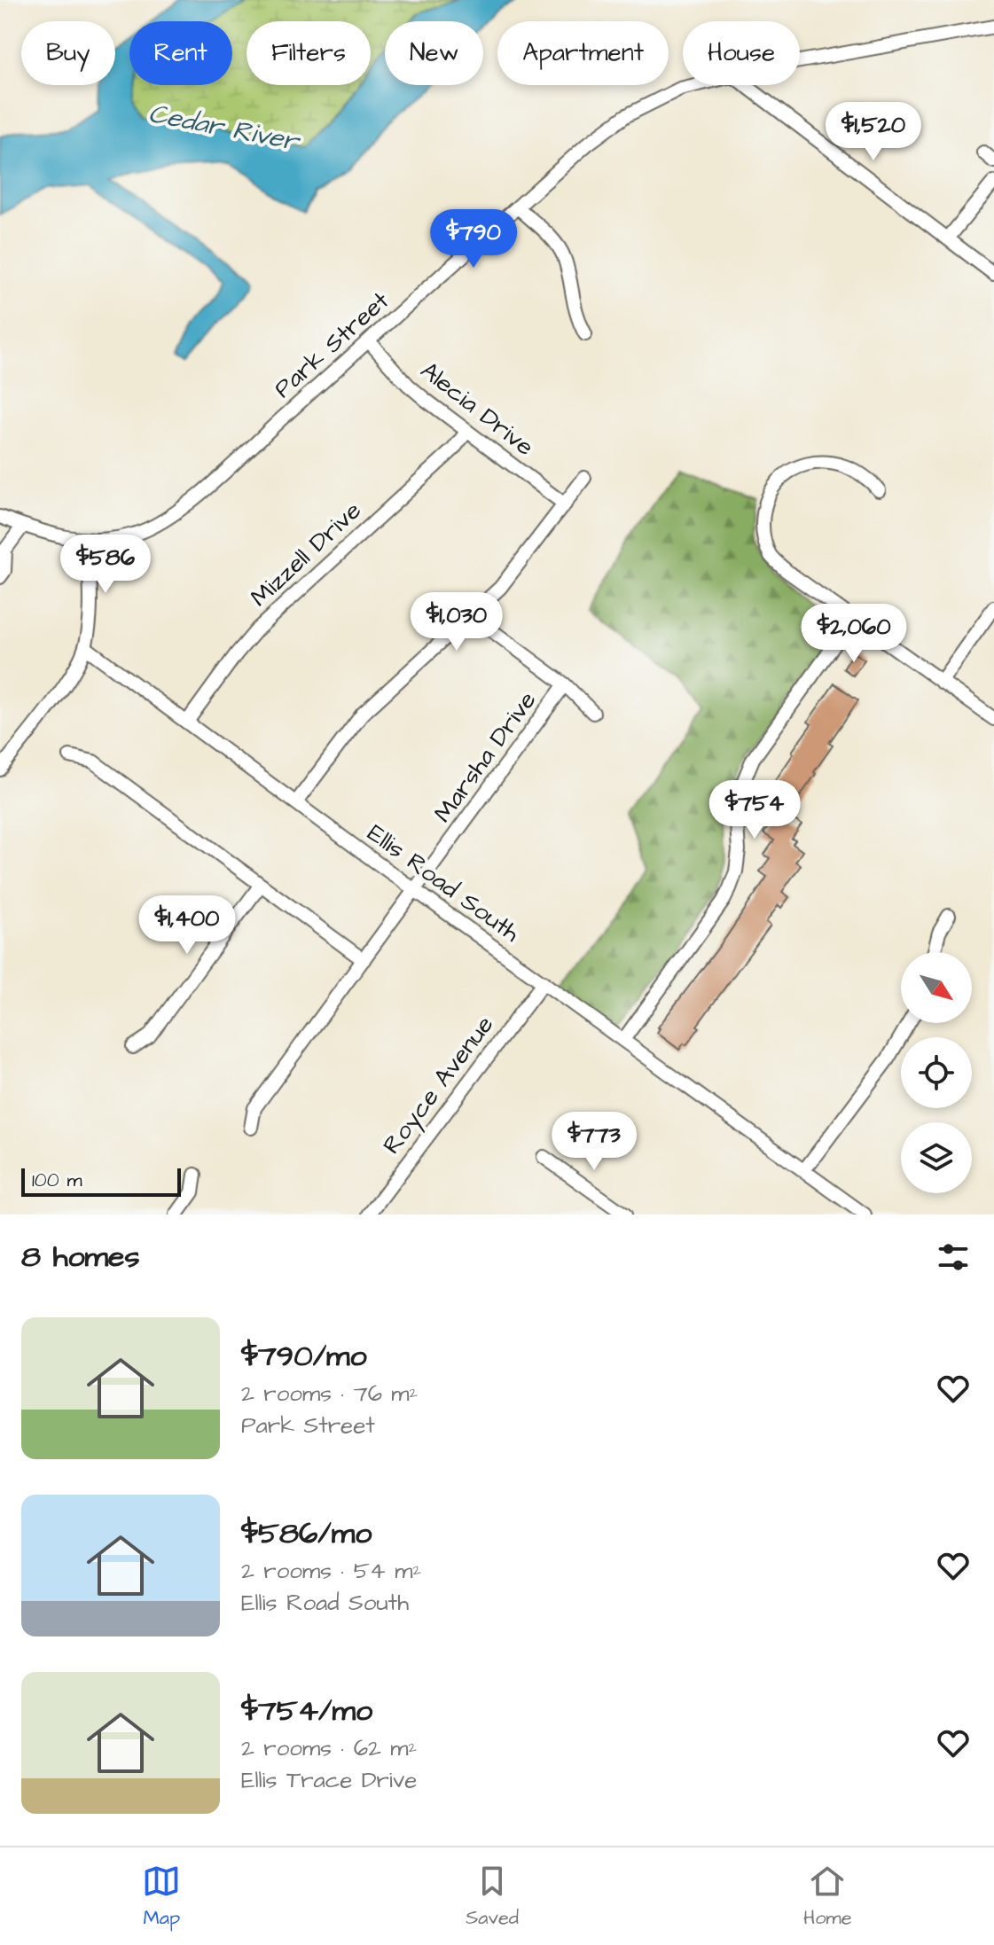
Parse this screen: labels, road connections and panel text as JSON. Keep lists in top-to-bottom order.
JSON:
{
  "streets": {
    "street": [
      "Park Street",
      "Alecia Drive",
      "Mizzell Drive",
      "Marsha Drive",
      "Ellis Road South",
      "Royce Avenue"
    ]
  },
  "crossings": [
    ["Park Street", "Alecia Drive"],
    ["Alecia Drive", "Mizzell Drive"],
    ["Mizzell Drive", "Ellis Road South"],
    ["Marsha Drive", "Ellis Road South"],
    ["Ellis Road South", "Royce Avenue"]
  ],
  "water": ["Cedar River"],
  "scale_bar": "100 m",
  "north": "bottom right",
  "page": {
    "chip": [
      "Buy",
      "Rent",
      "Filters",
      "New",
      "Apartment",
      "House"
    ],
    "price": [
      "$1,520",
      "$790",
      "$586",
      "$1,030",
      "$2,060",
      "$754",
      "$1,400",
      "$773"
    ],
    "scale": "100 m",
    "heading": "8 homes",
    "list": [
      {
        "name": "$790/mo",
        "note": "2 rooms · 76 m² · Park Street"
      },
      {
        "name": "$586/mo",
        "note": "2 rooms · 54 m² · Ellis Road South"
      },
      {
        "name": "$754/mo",
        "note": "2 rooms · 62 m² · Ellis Trace Drive"
      }
    ],
    "tabs": ["Map", "Saved", "Home"]
  }
}
